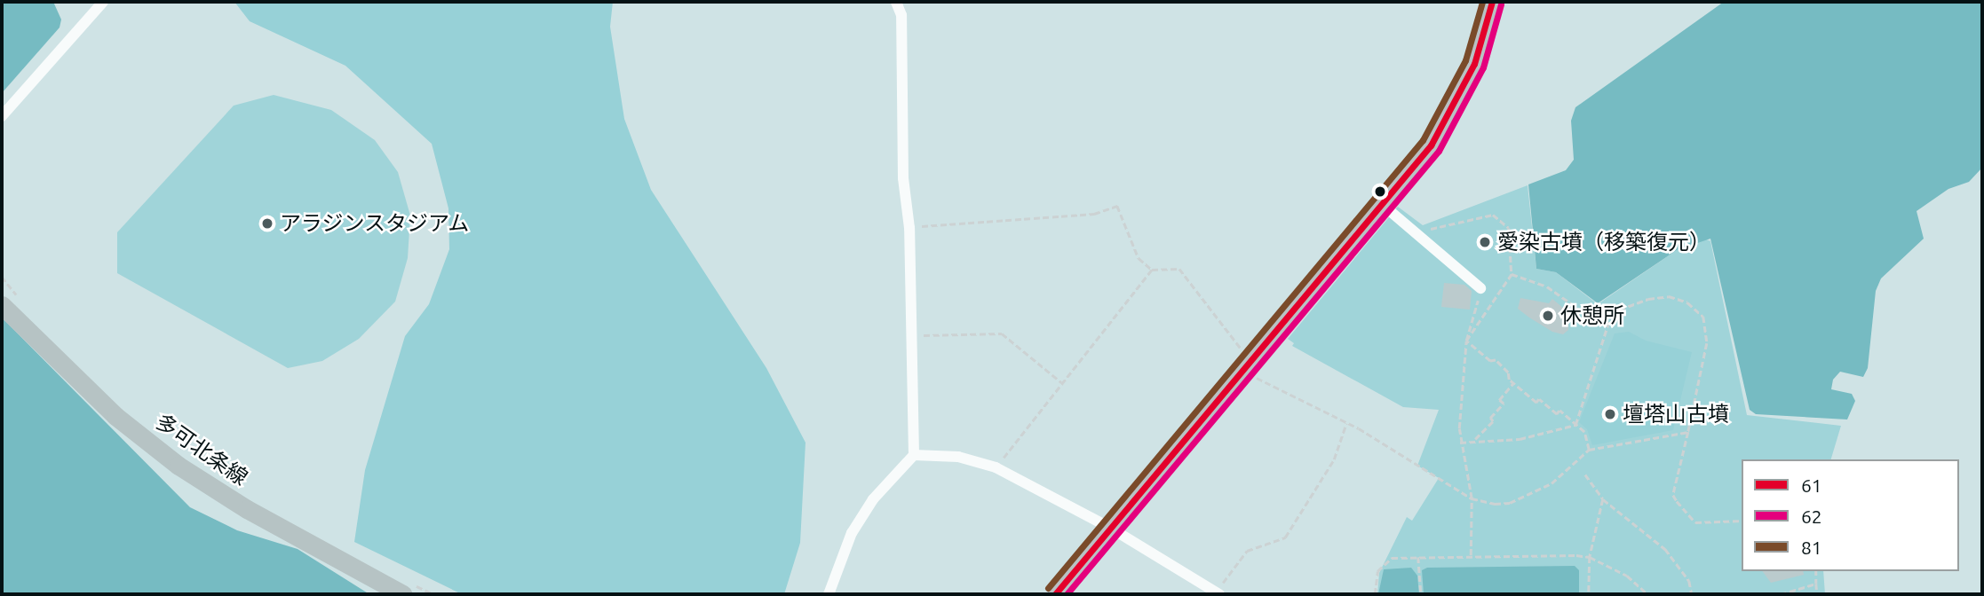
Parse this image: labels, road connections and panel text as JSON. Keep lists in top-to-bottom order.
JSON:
{
  "streets": {
    "main road": ["多可北条線"]
  },
  "places": [
    "アラジンスタジアム",
    "愛染古墳（移築復元）",
    "休憩所",
    "壇塔山古墳"
  ],
  "lines": ["transit line 61", "transit line 81", "transit line 62"],
  "legend": ["61", "62", "81"]
}
